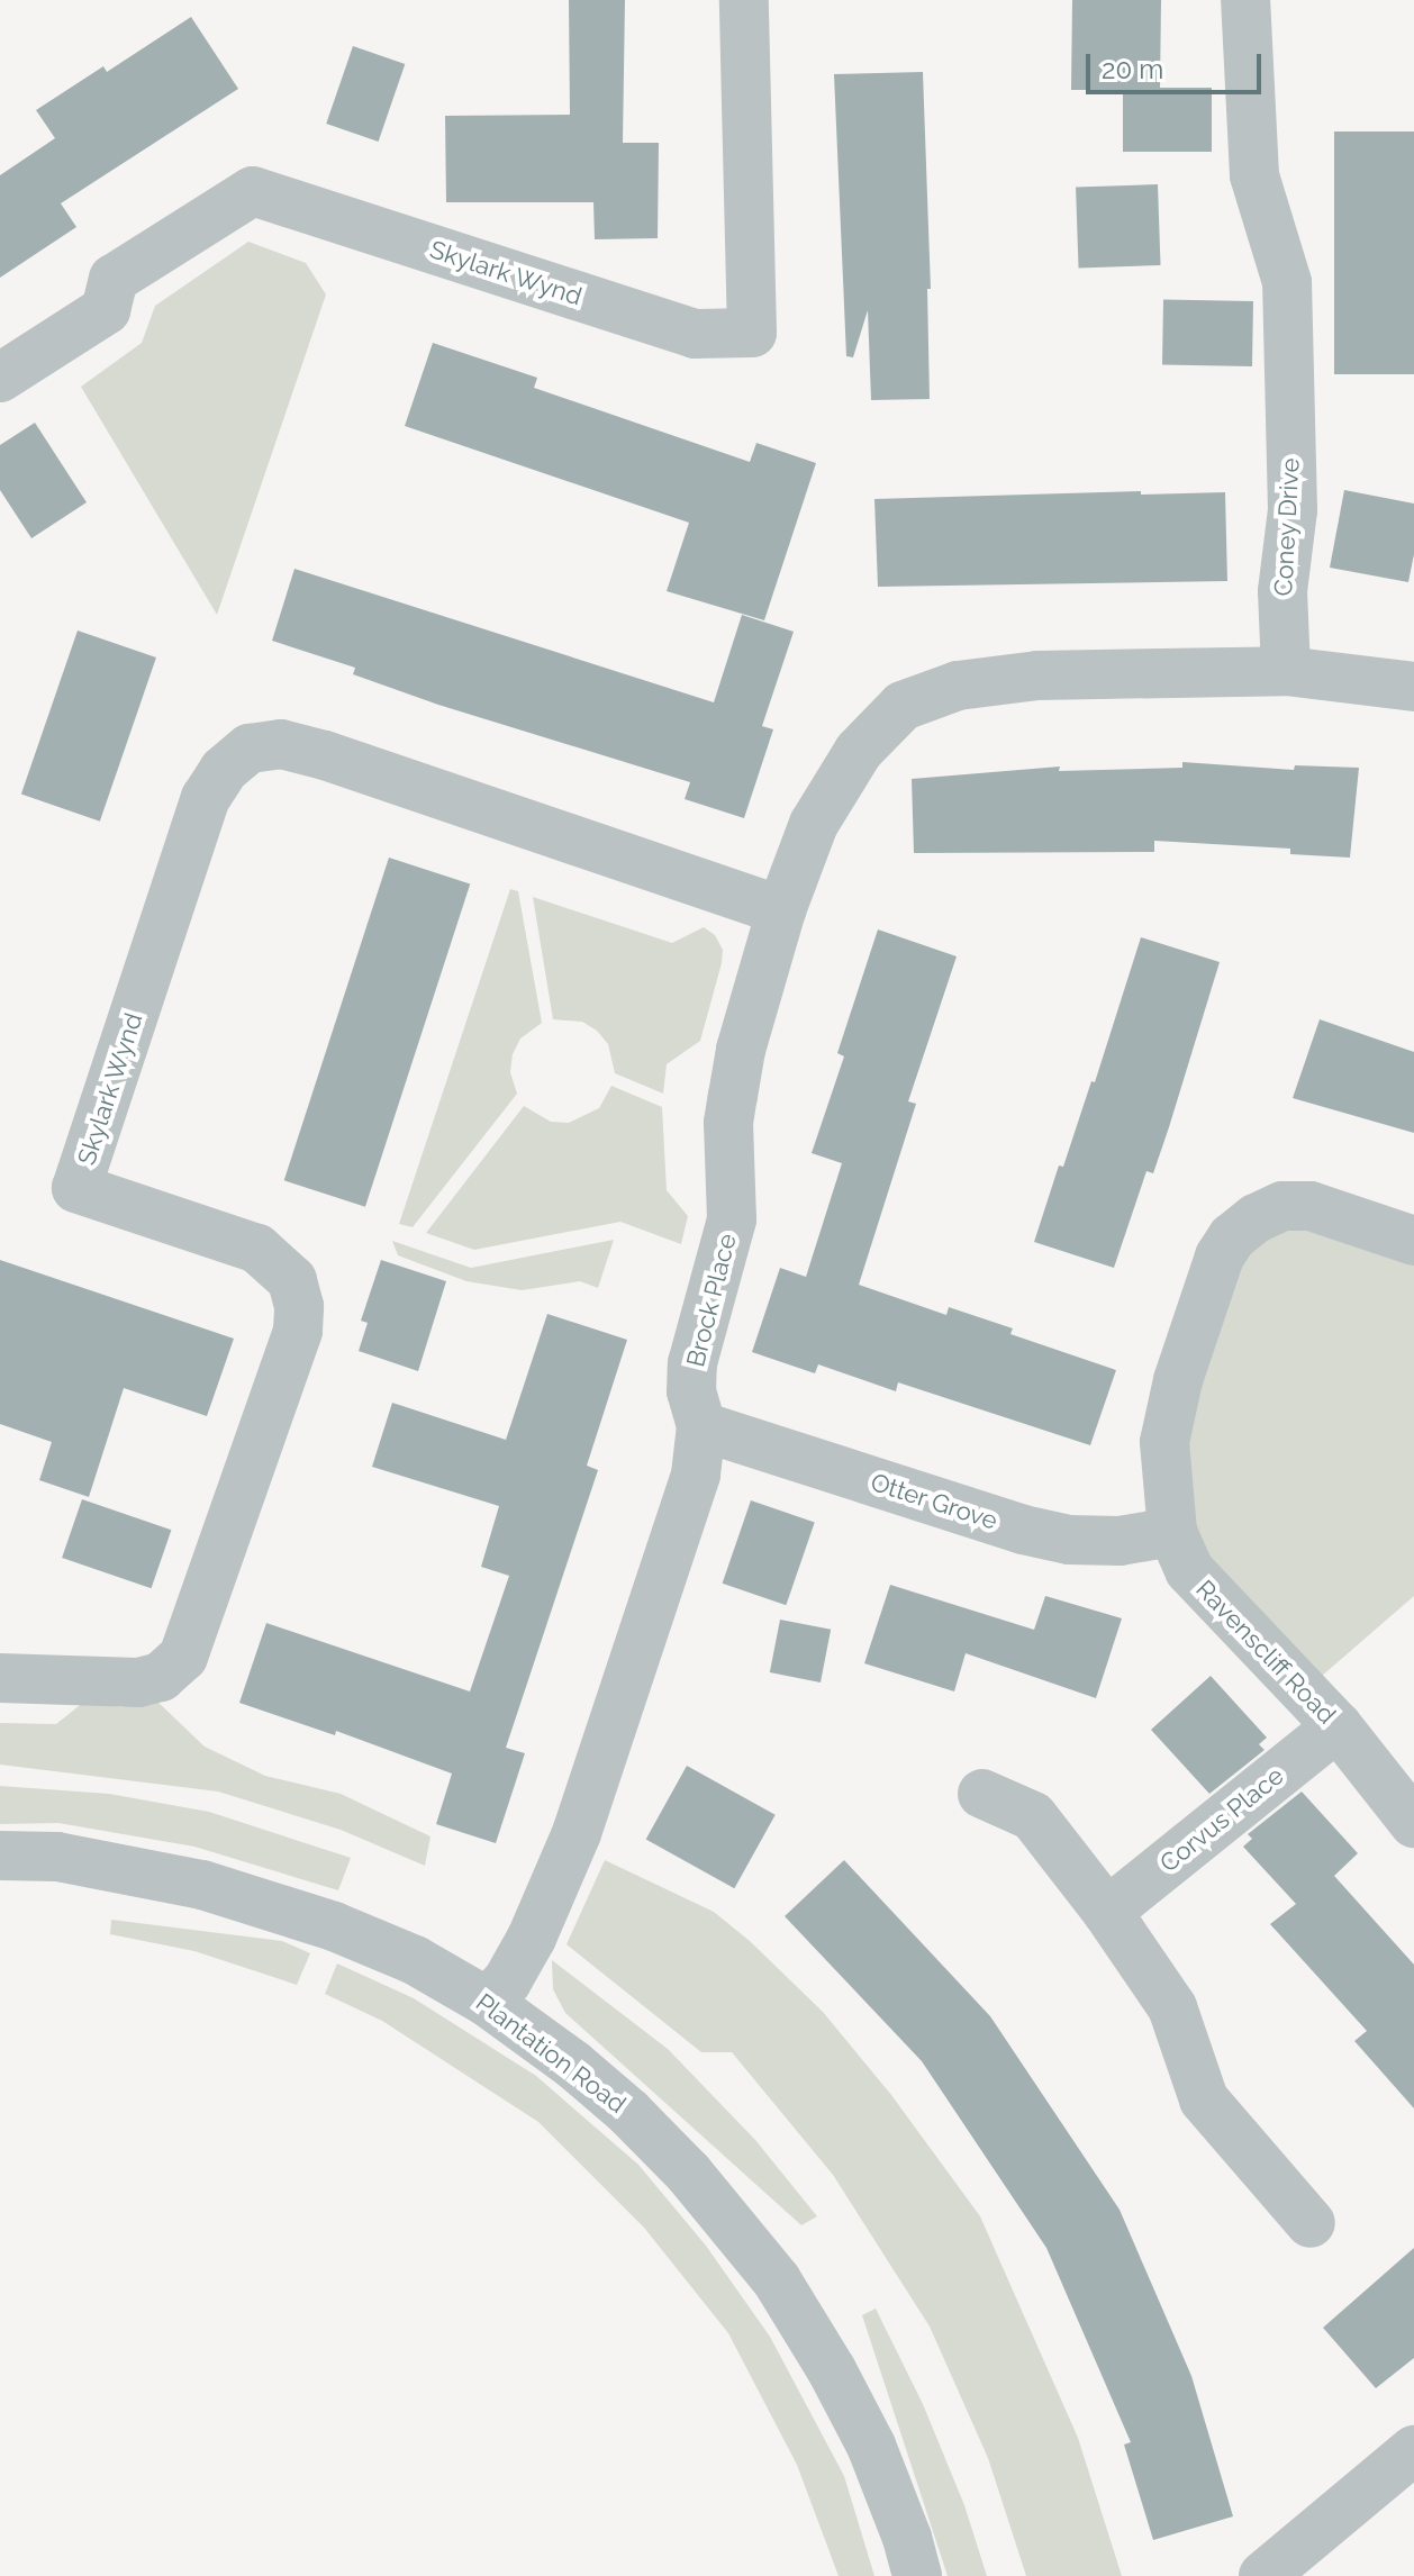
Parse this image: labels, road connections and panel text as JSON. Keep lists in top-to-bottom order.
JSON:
{
  "streets": {
    "street": [
      "Skylark Wynd",
      "Coney Drive",
      "Brock Place",
      "Otter Grove",
      "Ravenscliff Road",
      "Corvus Place",
      "Plantation Road"
    ]
  },
  "crossings": [
    ["Skylark Wynd", "Brock Place"],
    ["Coney Drive", "Brock Place"],
    ["Brock Place", "Otter Grove"],
    ["Brock Place", "Plantation Road"],
    ["Otter Grove", "Ravenscliff Road"],
    ["Ravenscliff Road", "Corvus Place"]
  ],
  "scale_bar": "20 m"
}
